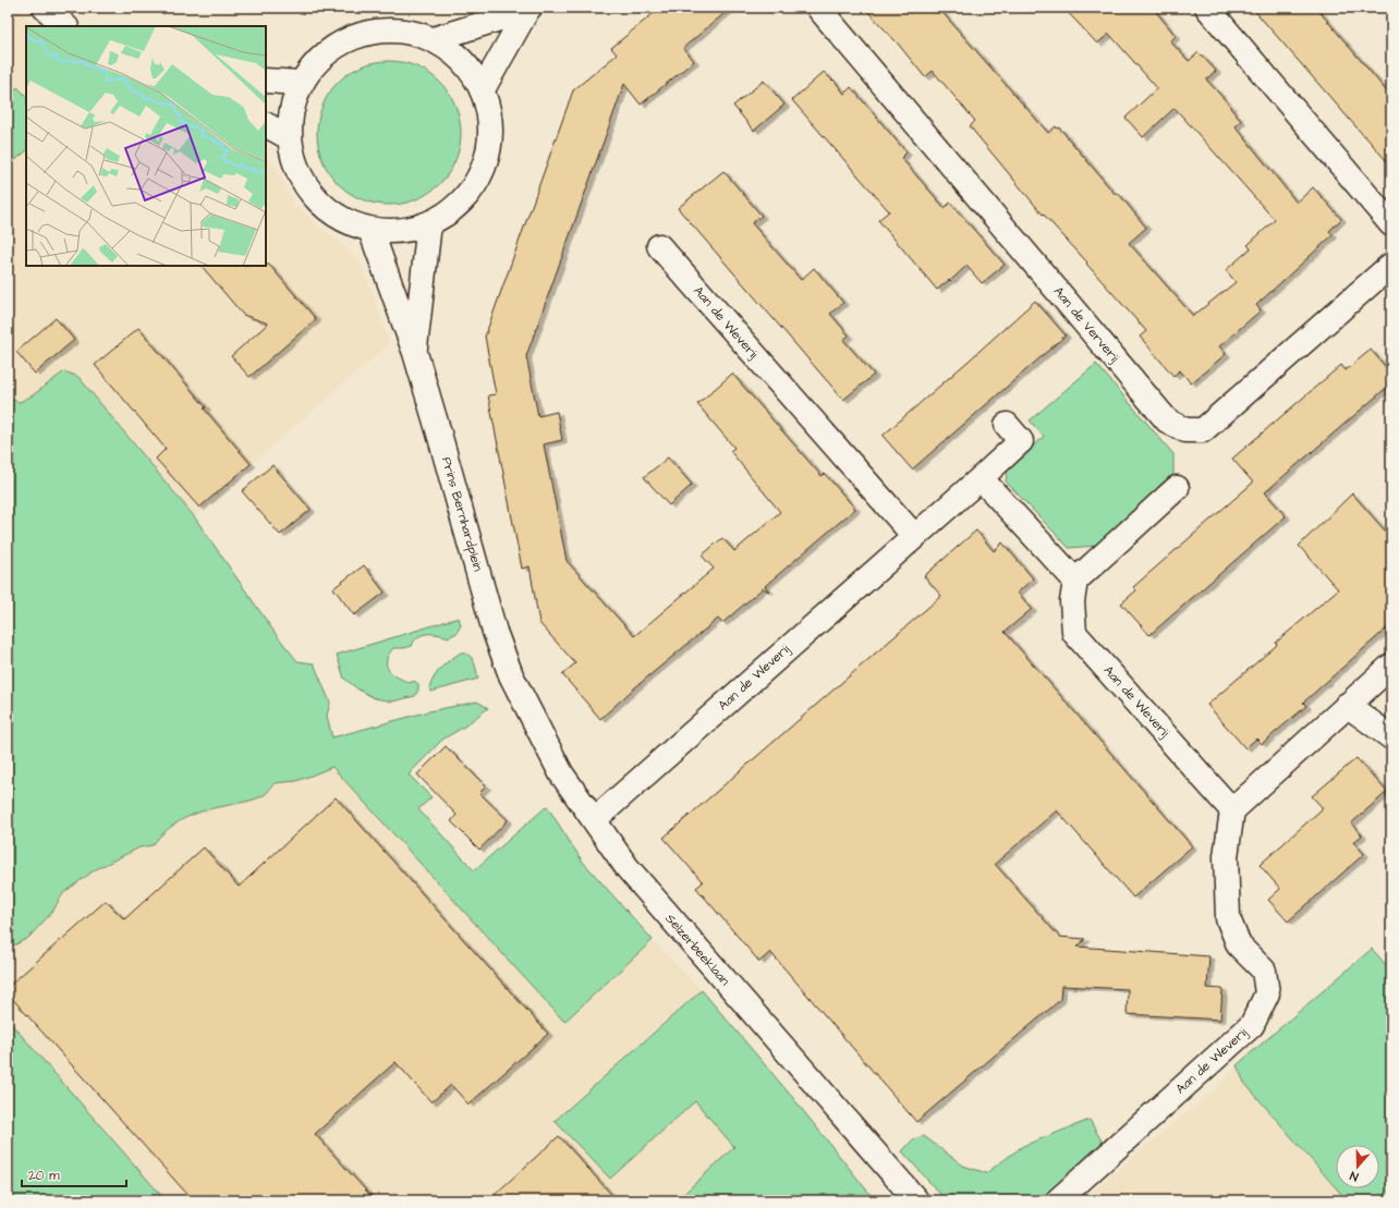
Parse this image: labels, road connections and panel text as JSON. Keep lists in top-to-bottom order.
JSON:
{
  "streets": {
    "street": [
      "Aan de Weverij",
      "Aan de Ververij",
      "Prins Bernhardplein",
      "Selzerbeeklaan"
    ]
  },
  "crossings": [
    ["Aan de Weverij", "Selzerbeeklaan"],
    ["Prins Bernhardplein", "Selzerbeeklaan"]
  ],
  "scale_bar": "20 m",
  "north": "bottom"
}
